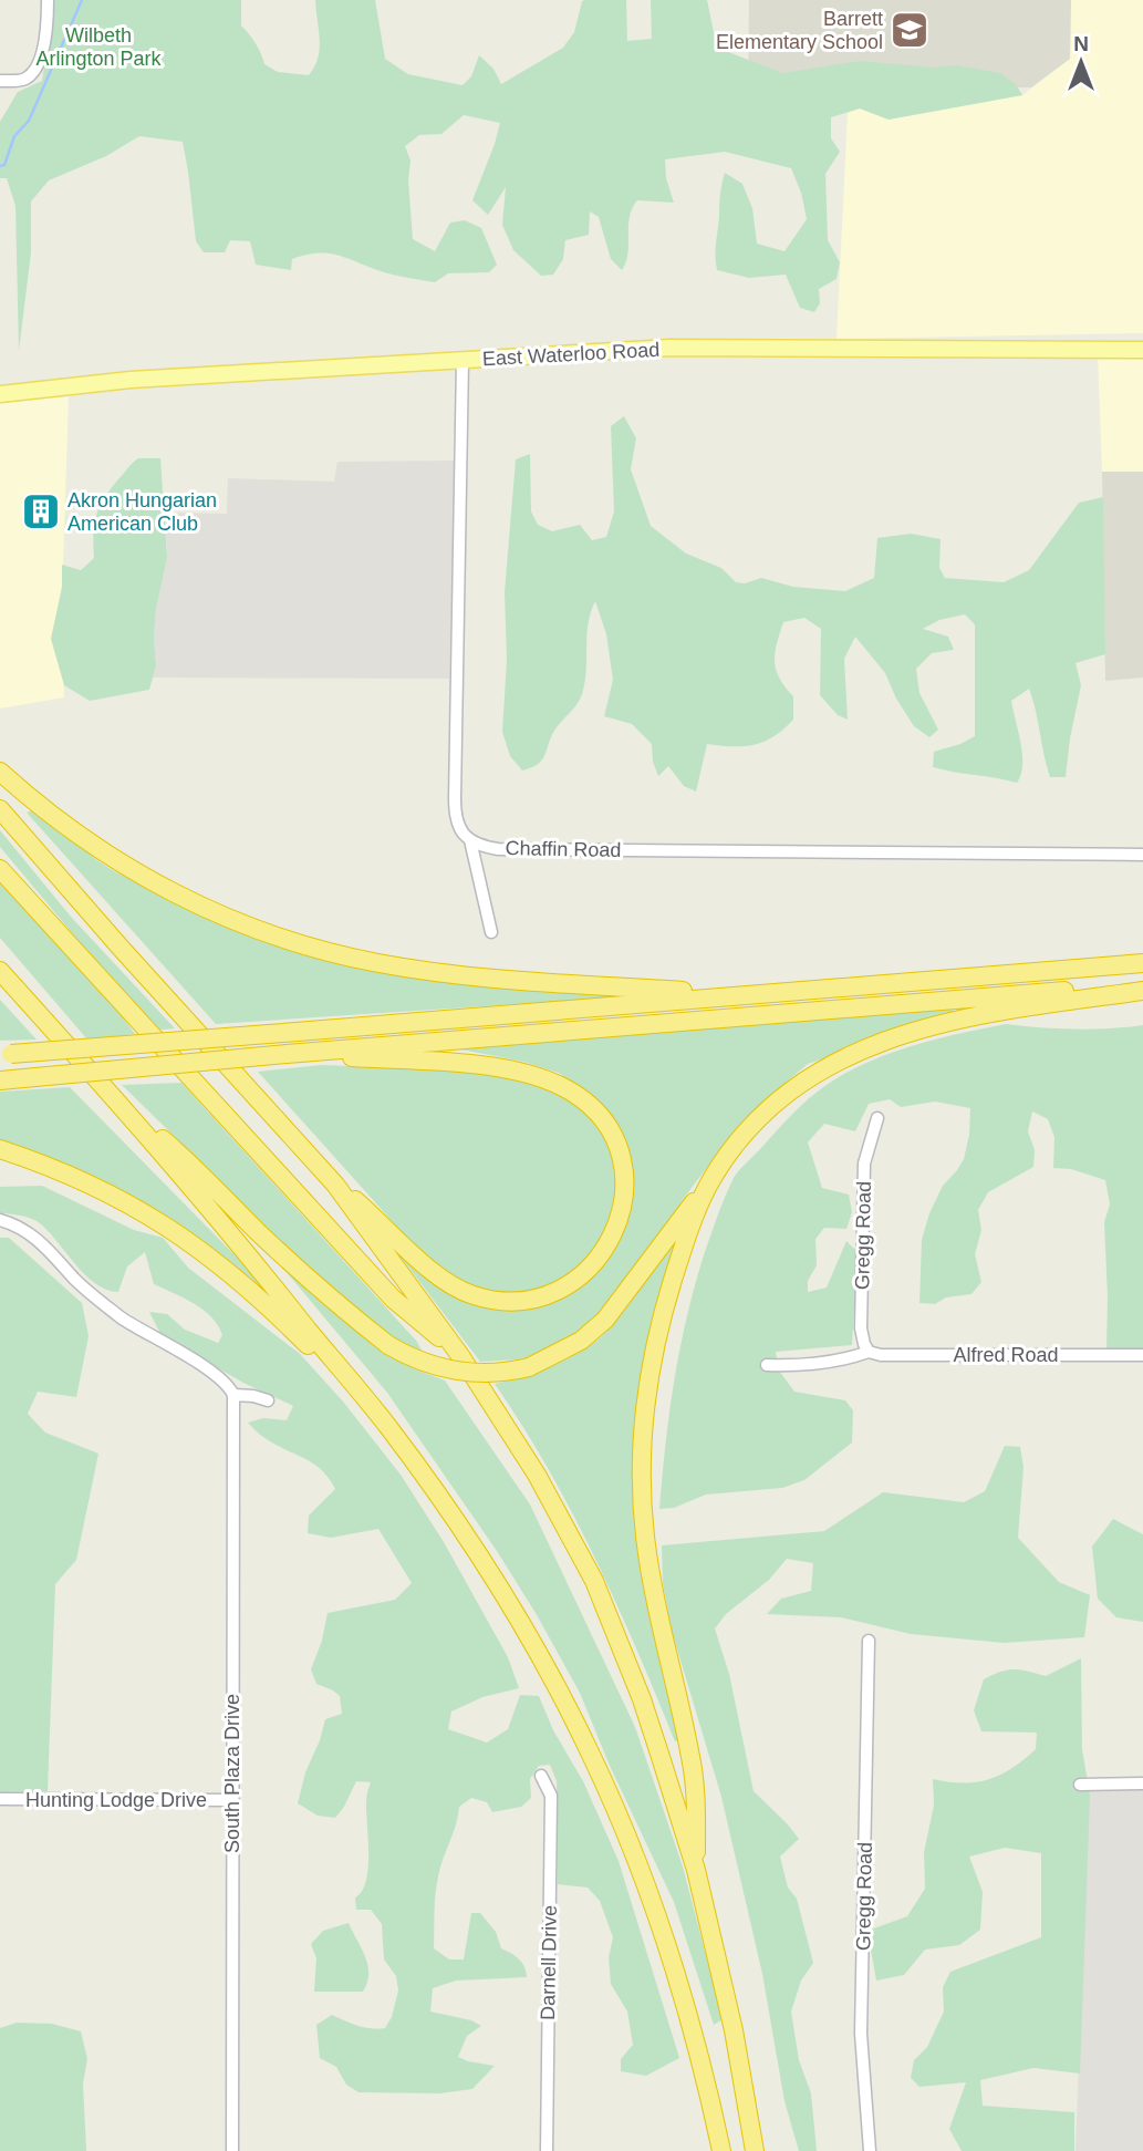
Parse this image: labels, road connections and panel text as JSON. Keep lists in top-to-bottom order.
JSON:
{
  "streets": {
    "main road": ["East Waterloo Road"],
    "street": [
      "Chaffin Road",
      "Gregg Road",
      "Alfred Road",
      "South Plaza Drive",
      "Hunting Lodge Drive",
      "Darnell Drive"
    ]
  },
  "crossings": [
    ["Gregg Road", "Alfred Road"],
    ["South Plaza Drive", "Hunting Lodge Drive"]
  ],
  "parks": ["Wilbeth Arlington Park"],
  "places": {
    "school or university": ["Barrett Elementary School"],
    "building": ["Akron Hungarian American Club"]
  },
  "north": "top"
}
